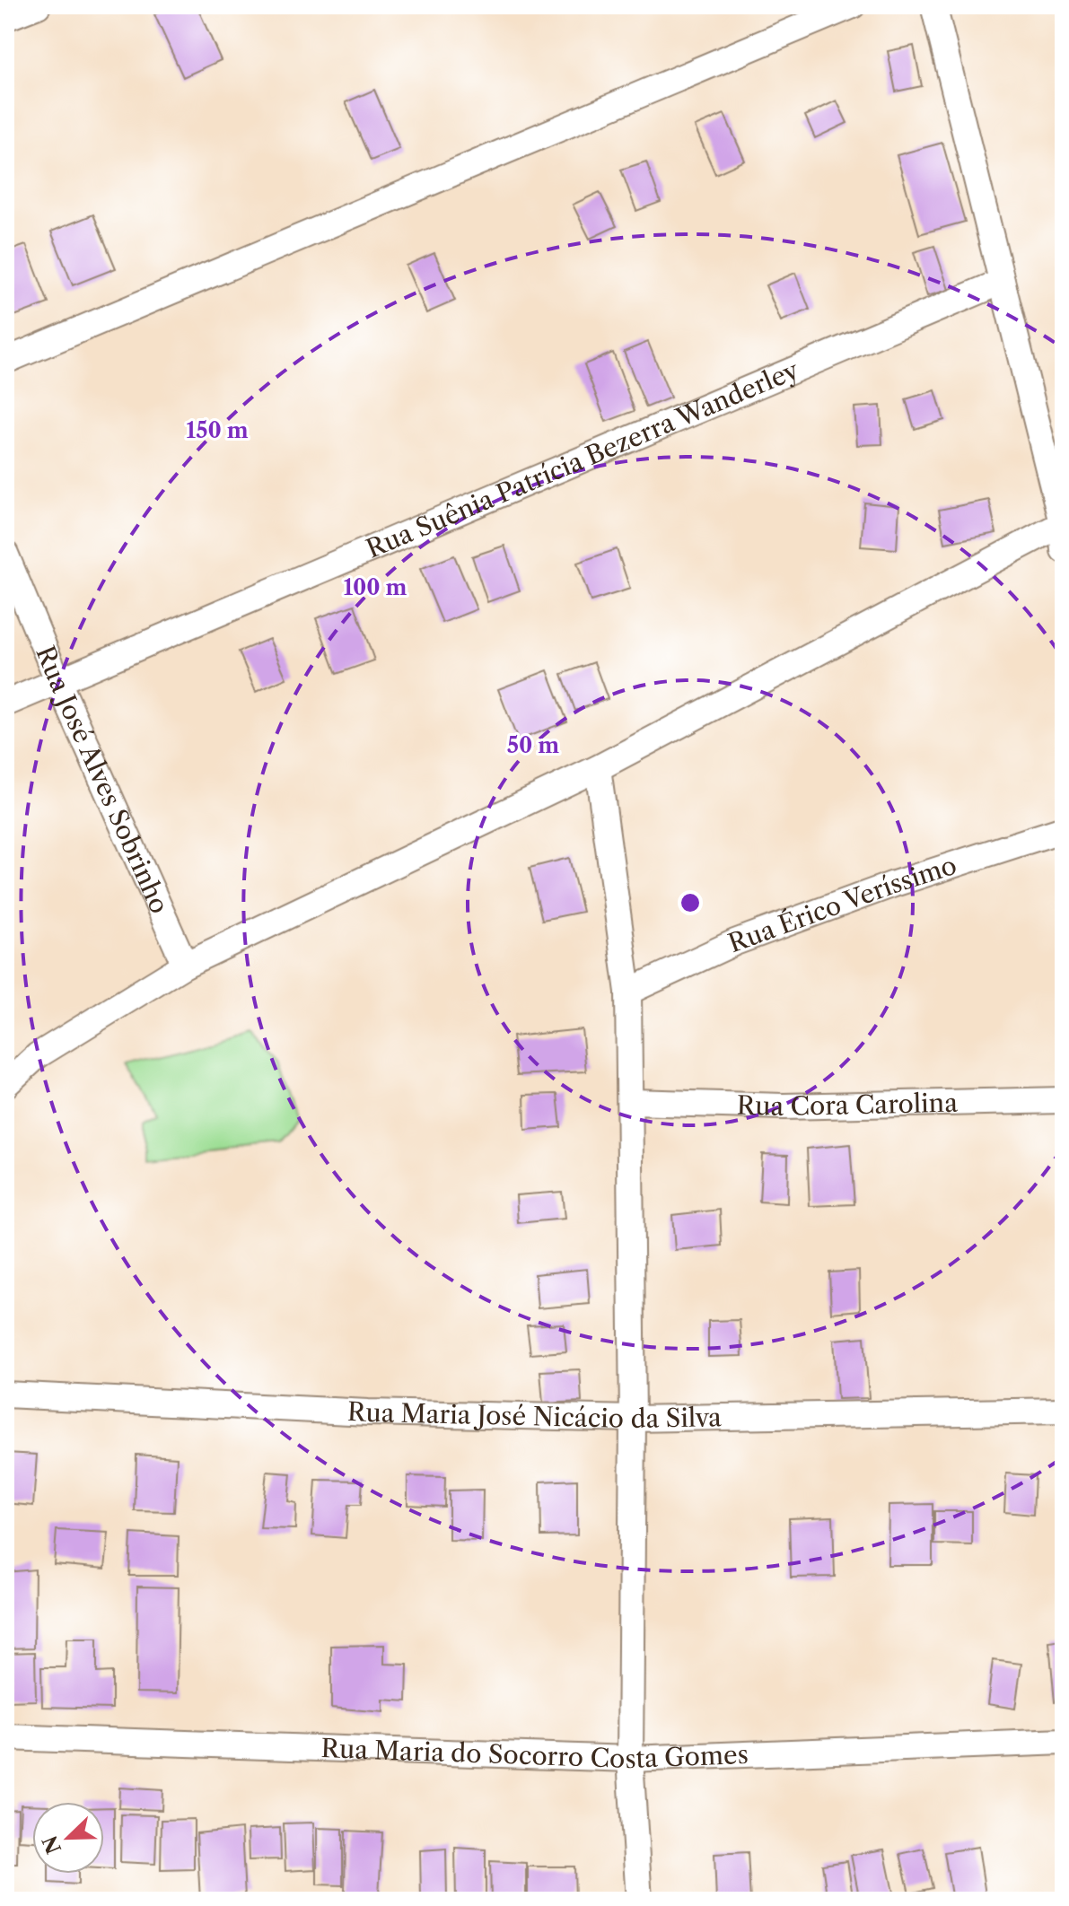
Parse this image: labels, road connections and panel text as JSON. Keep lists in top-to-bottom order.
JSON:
{
  "streets": {
    "street": [
      "Rua Suênia Patrícia Bezerra Wanderley",
      "Rua José Alves Sobrinho",
      "Rua Érico Veríssimo",
      "Rua Cora Carolina",
      "Rua Maria José Nicácio da Silva",
      "Rua Maria do Socorro Costa Gomes"
    ]
  },
  "crossings": [
    ["Rua Suênia Patrícia Bezerra Wanderley", "Rua José Alves Sobrinho"]
  ],
  "north": "bottom left",
  "rings": ["150 m", "100 m", "50 m"]
}
